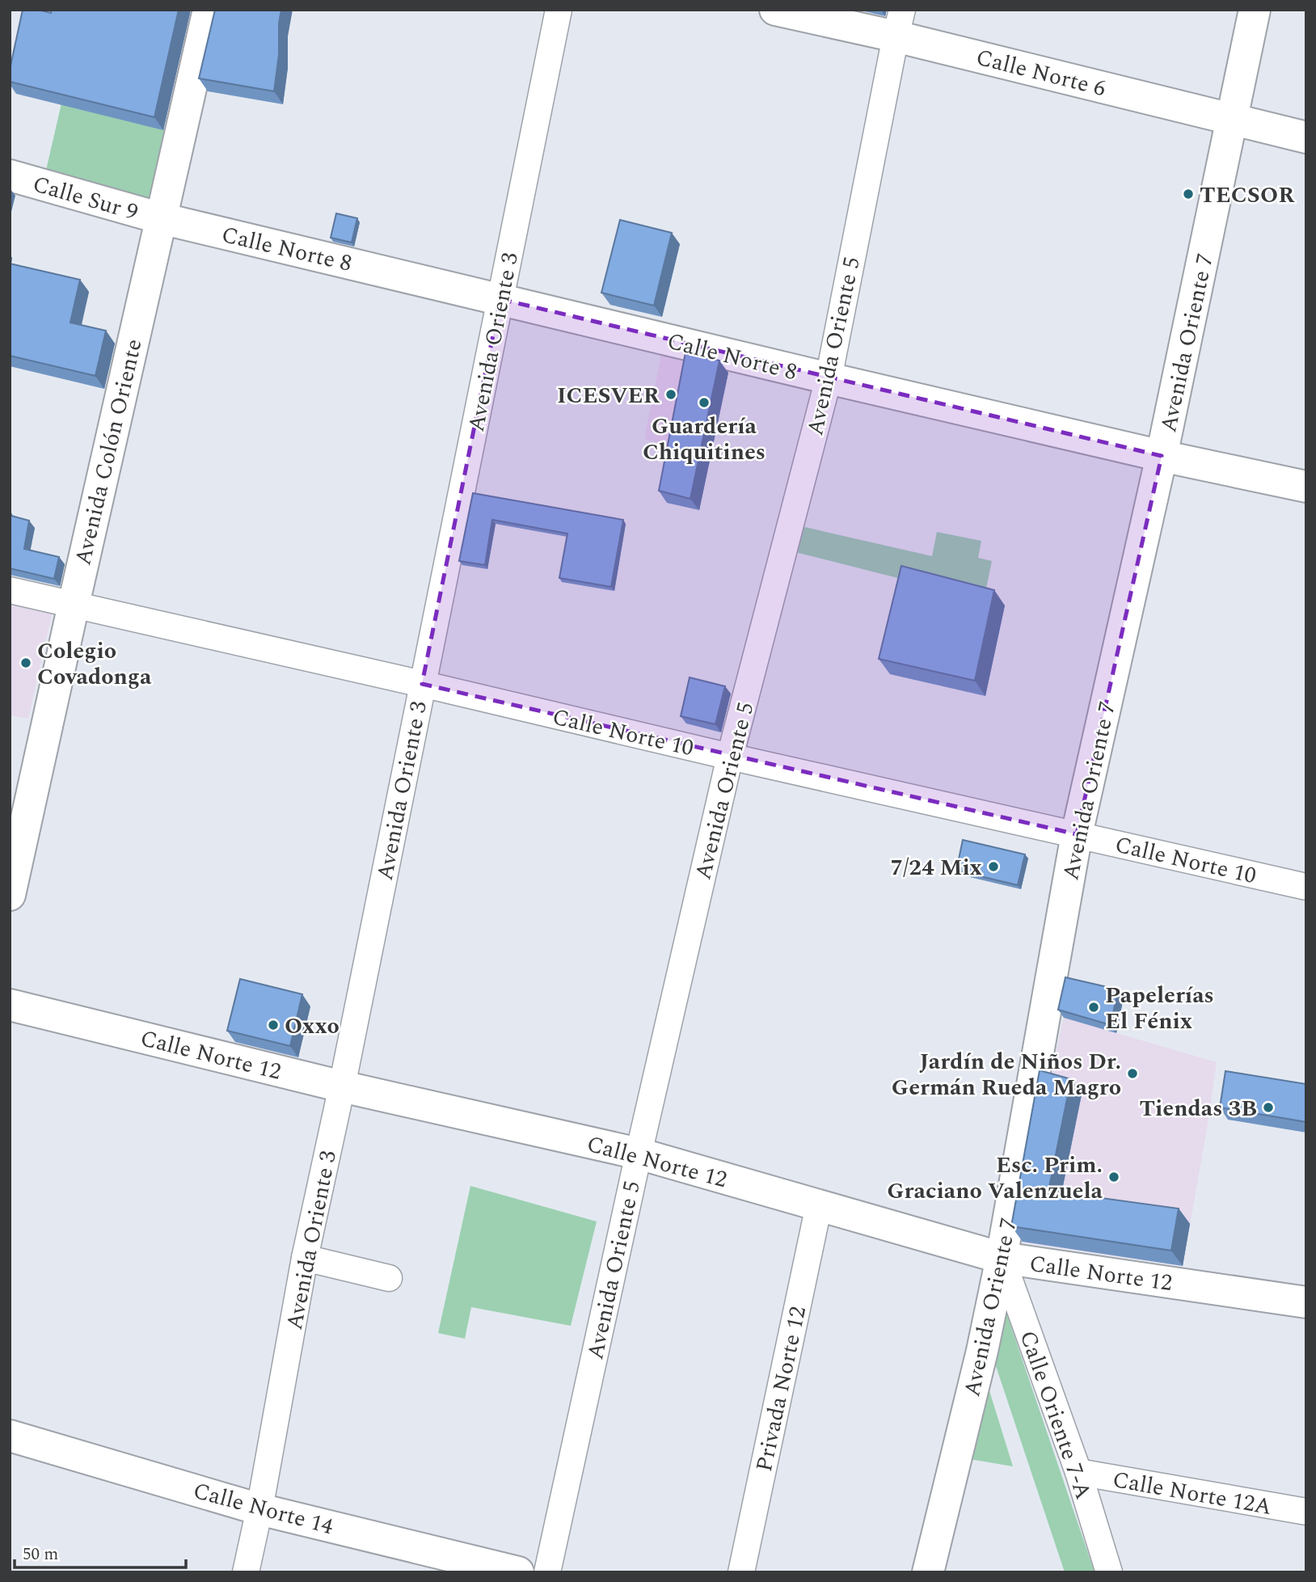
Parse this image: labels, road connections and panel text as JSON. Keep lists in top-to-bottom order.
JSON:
{
  "streets": {
    "street": [
      "Calle Norte 6",
      "Calle Sur 9",
      "Calle Norte 8",
      "Avenida Oriente 3",
      "Avenida Oriente 7",
      "Avenida Oriente 5",
      "Avenida Colón Oriente",
      "Calle Norte 10",
      "Calle Norte 12",
      "Privada Norte 12",
      "Calle Oriente 7-A",
      "Calle Norte 12A",
      "Calle Norte 14"
    ]
  },
  "crossings": [
    ["Calle Norte 6", "Avenida Oriente 7"],
    ["Calle Norte 6", "Avenida Oriente 5"],
    ["Calle Sur 9", "Calle Norte 8"],
    ["Calle Sur 9", "Avenida Colón Oriente"],
    ["Calle Norte 8", "Avenida Oriente 3"],
    ["Calle Norte 8", "Avenida Oriente 7"],
    ["Calle Norte 8", "Avenida Oriente 5"],
    ["Calle Norte 8", "Avenida Colón Oriente"],
    ["Avenida Oriente 3", "Calle Norte 10"],
    ["Avenida Oriente 3", "Calle Norte 12"],
    ["Avenida Oriente 3", "Calle Norte 14"],
    ["Avenida Oriente 7", "Calle Norte 10"],
    ["Avenida Oriente 7", "Calle Norte 12"],
    ["Avenida Oriente 7", "Calle Oriente 7-A"],
    ["Avenida Oriente 5", "Calle Norte 10"],
    ["Avenida Oriente 5", "Calle Norte 12"],
    ["Avenida Colón Oriente", "Calle Norte 10"],
    ["Calle Norte 12", "Privada Norte 12"],
    ["Calle Norte 12", "Calle Oriente 7-A"],
    ["Calle Oriente 7-A", "Calle Norte 12A"]
  ],
  "places": [
    "TECSOR",
    "ICESVER",
    "Guardería Chiquitines",
    "Colegio Covadonga",
    "7/24 Mix",
    "Papelerías El Fénix",
    "Oxxo",
    "Jardín de Niños Dr. Germán Rueda Magro",
    "Tiendas 3B",
    "Esc. Prim. Graciano Valenzuela"
  ],
  "scale_bar": "50 m"
}
